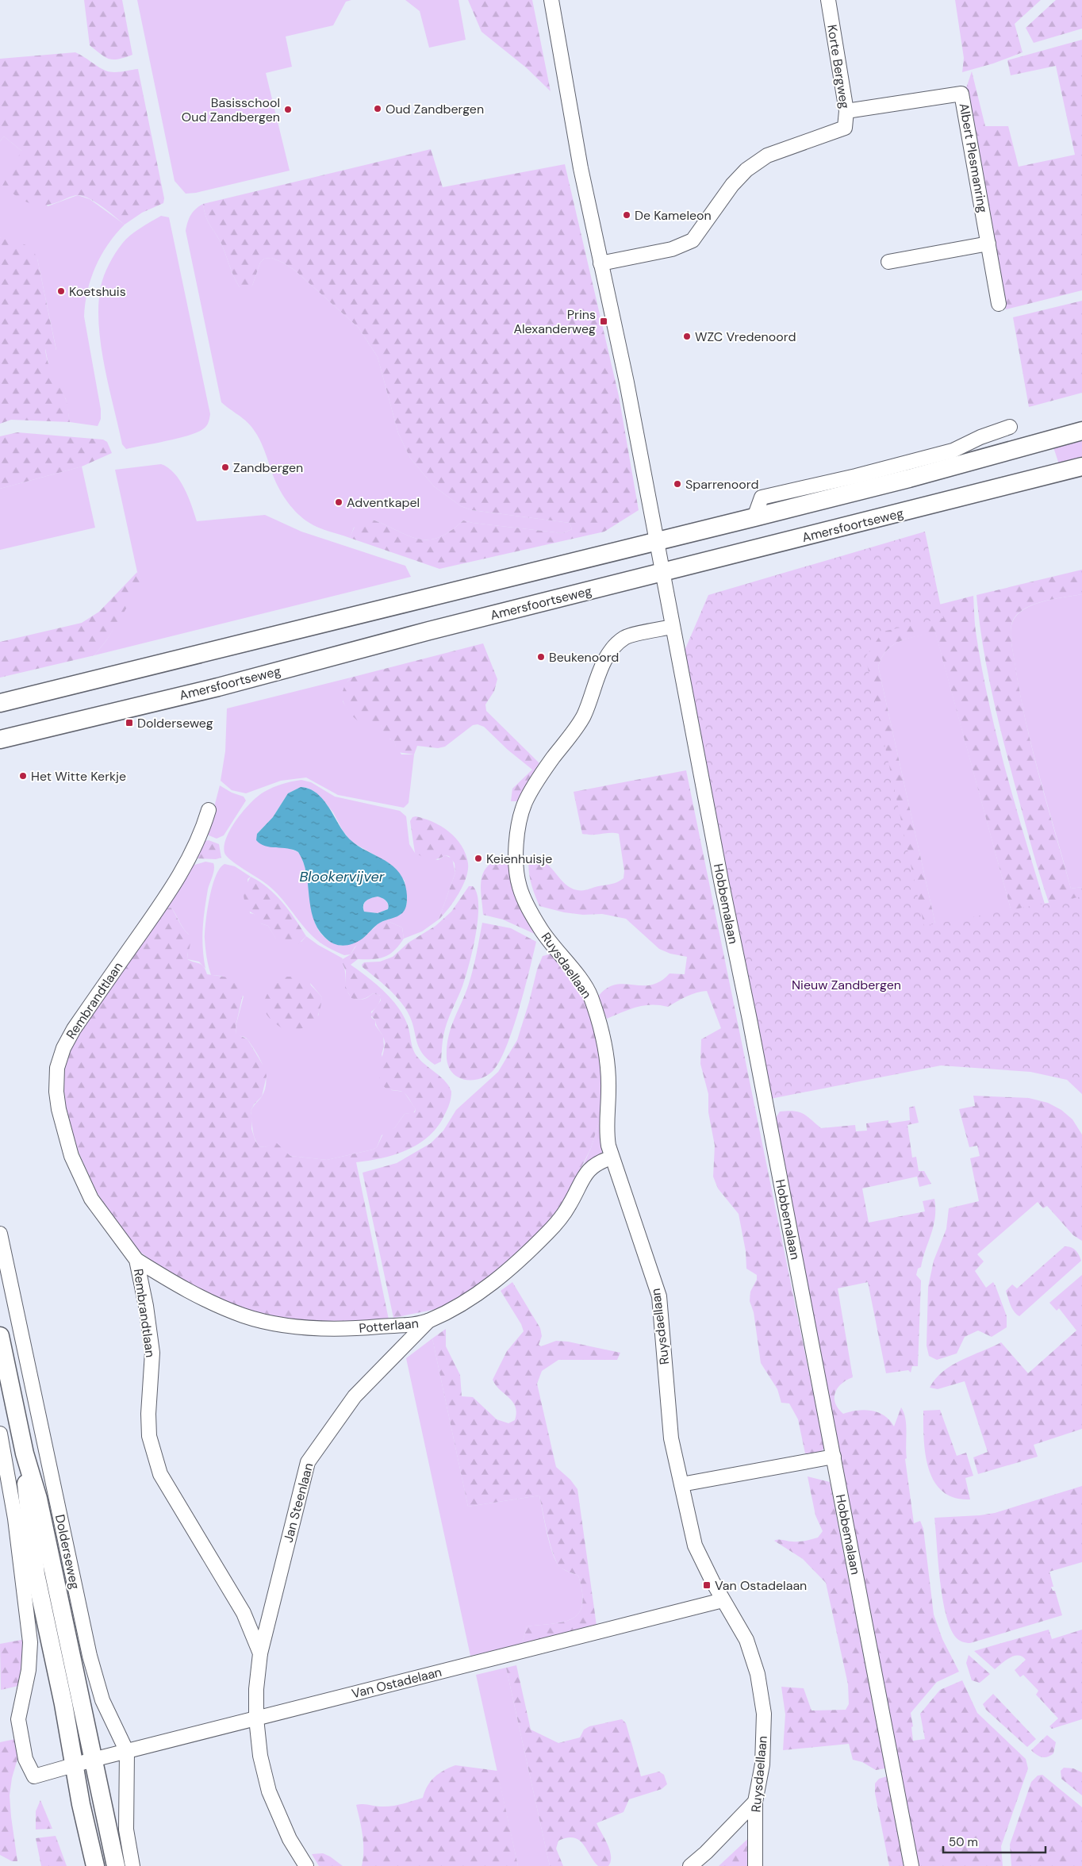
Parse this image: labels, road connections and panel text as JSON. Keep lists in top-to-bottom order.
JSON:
{
  "streets": {
    "main road": ["Amersfoortseweg", "Dolderseweg"],
    "street": [
      "Korte Bergweg",
      "Albert Plesmanring",
      "Hobbemalaan",
      "Ruysdaellaan",
      "Rembrandtlaan",
      "Potterlaan",
      "Jan Steenlaan",
      "Van Ostadelaan"
    ]
  },
  "crossings": [
    ["Korte Bergweg", "Albert Plesmanring"],
    ["Amersfoortseweg", "Hobbemalaan"],
    ["Hobbemalaan", "Ruysdaellaan"],
    ["Ruysdaellaan", "Potterlaan"],
    ["Ruysdaellaan", "Van Ostadelaan"],
    ["Rembrandtlaan", "Potterlaan"],
    ["Rembrandtlaan", "Jan Steenlaan"],
    ["Rembrandtlaan", "Van Ostadelaan"],
    ["Potterlaan", "Jan Steenlaan"],
    ["Dolderseweg", "Van Ostadelaan"]
  ],
  "water": ["Blookervijver"],
  "parks": ["Nieuw Zandbergen"],
  "places": {
    "other": [
      "Oud Zandbergen",
      "Basisschool Oud Zandbergen",
      "De Kameleon",
      "Koetshuis",
      "WZC Vredenoord",
      "Zandbergen",
      "Sparrenoord",
      "Adventkapel",
      "Beukenoord",
      "Het Witte Kerkje",
      "Keienhuisje"
    ],
    "transit": ["Prins Alexanderweg", "Dolderseweg", "Van Ostadelaan"]
  },
  "scale_bar": "50 m"
}
